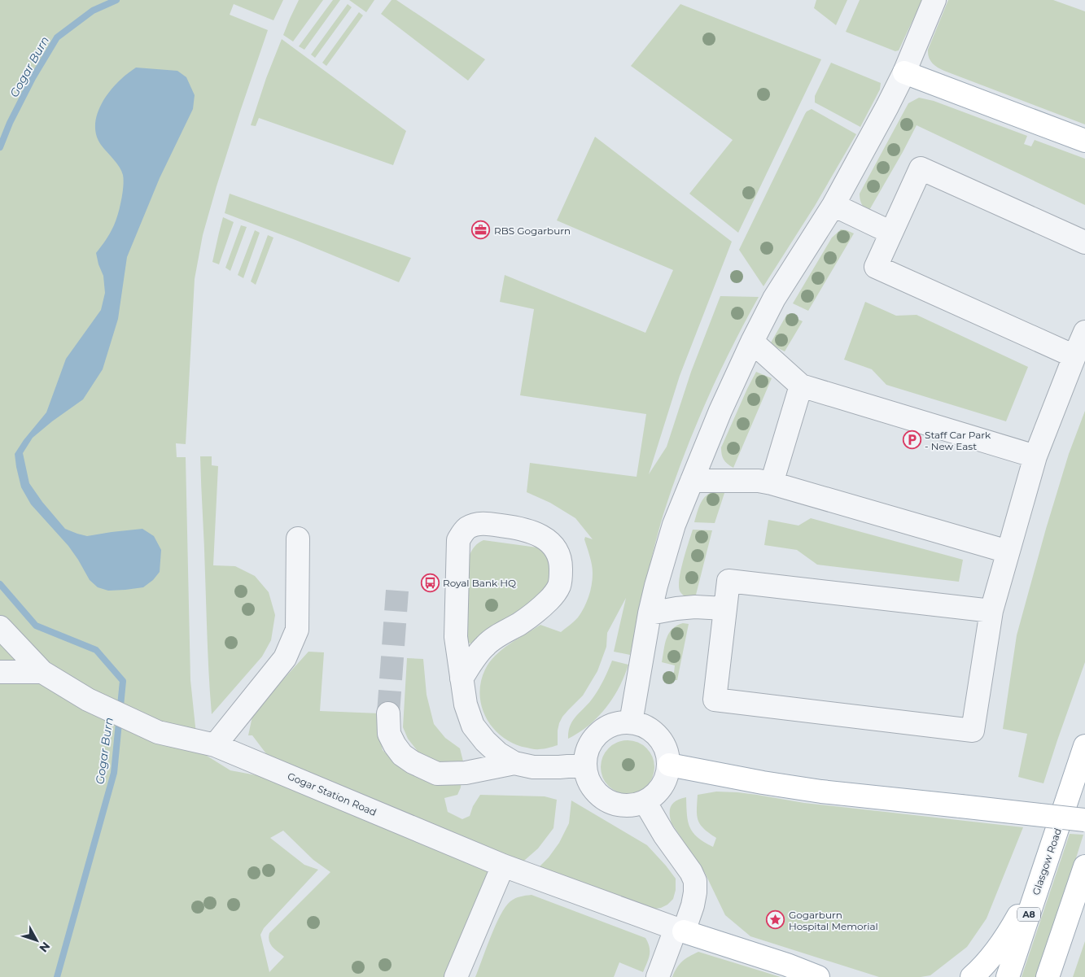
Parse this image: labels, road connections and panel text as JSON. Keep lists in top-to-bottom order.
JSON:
{
  "streets": {
    "main road": ["Glasgow Road", "A8"],
    "street": ["Gogar Station Road"]
  },
  "water": ["Gogar Burn"],
  "places": {
    "office": ["RBS Gogarburn"],
    "parking": ["Staff Car Park - New East"],
    "bus stop": ["Royal Bank HQ"],
    "place": ["Gogarburn Hospital Memorial"]
  },
  "north": "bottom right"
}
